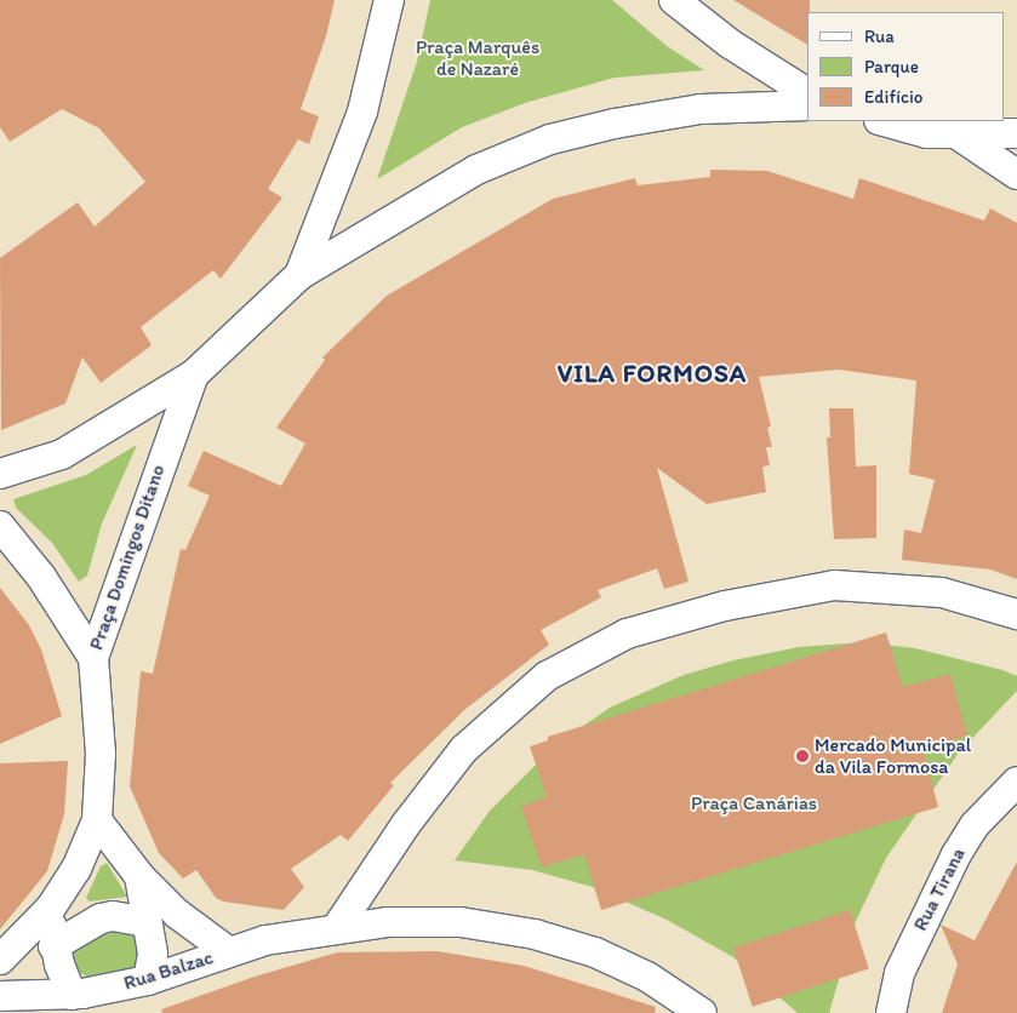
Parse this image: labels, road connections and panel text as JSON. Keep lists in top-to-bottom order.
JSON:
{
  "streets": {
    "street": ["Praça Domingos Ditano", "Rua Tirana", "Rua Balzac"]
  },
  "districts": ["VILA FORMOSA"],
  "parks": ["Praça Marquês de Nazaré", "Praça Canárias"],
  "places": ["Mercado Municipal da Vila Formosa"],
  "legend": ["Rua", "Parque", "Edifício"]
}
